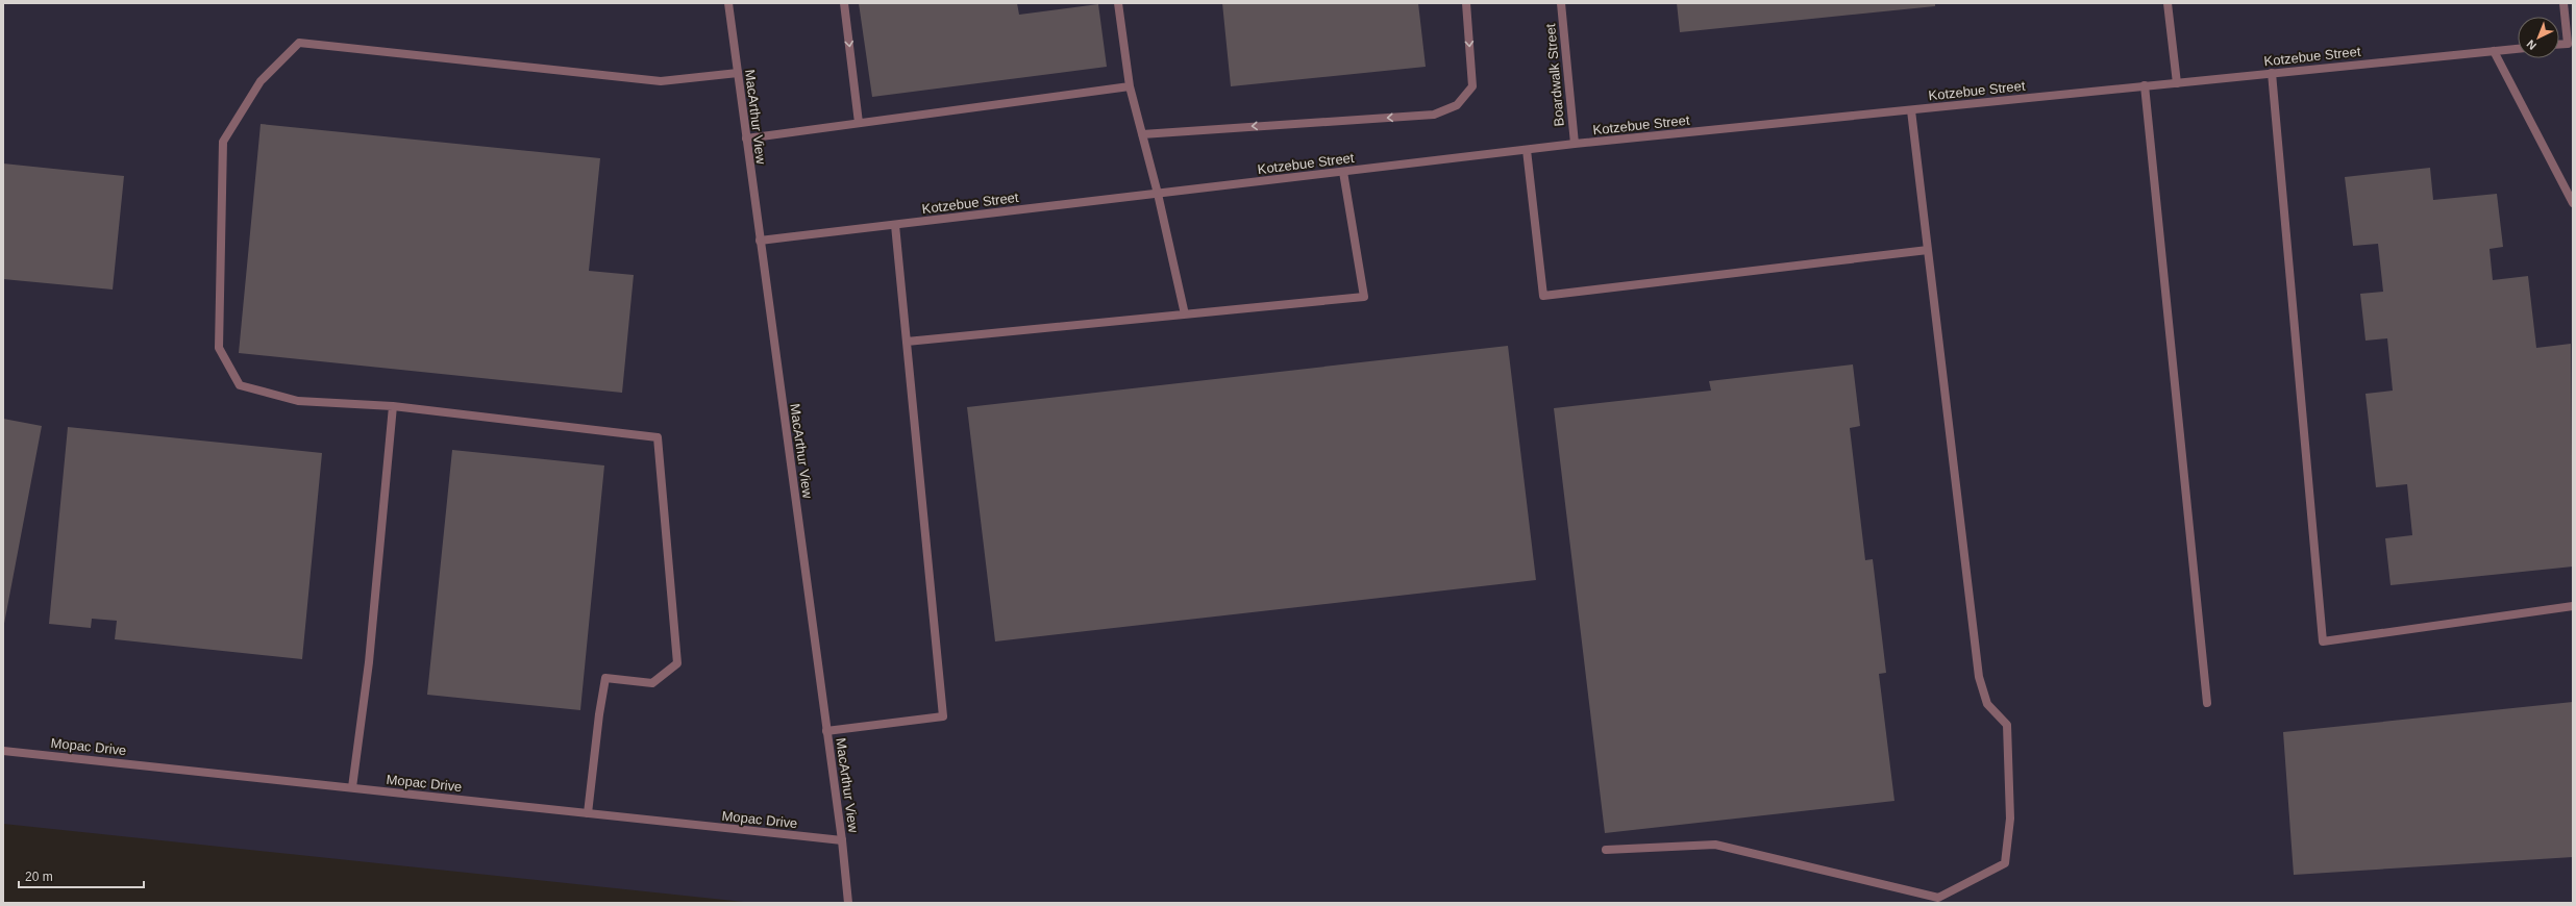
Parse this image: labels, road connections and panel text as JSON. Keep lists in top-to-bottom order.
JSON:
{
  "streets": {
    "street": [
      "Kotzebue Street",
      "Boardwalk Street",
      "MacArthur View",
      "Mopac Drive"
    ]
  },
  "crossings": [
    ["Kotzebue Street", "Boardwalk Street"],
    ["Kotzebue Street", "MacArthur View"],
    ["MacArthur View", "Mopac Drive"]
  ],
  "scale_bar": "20 m",
  "north": "bottom left"
}
